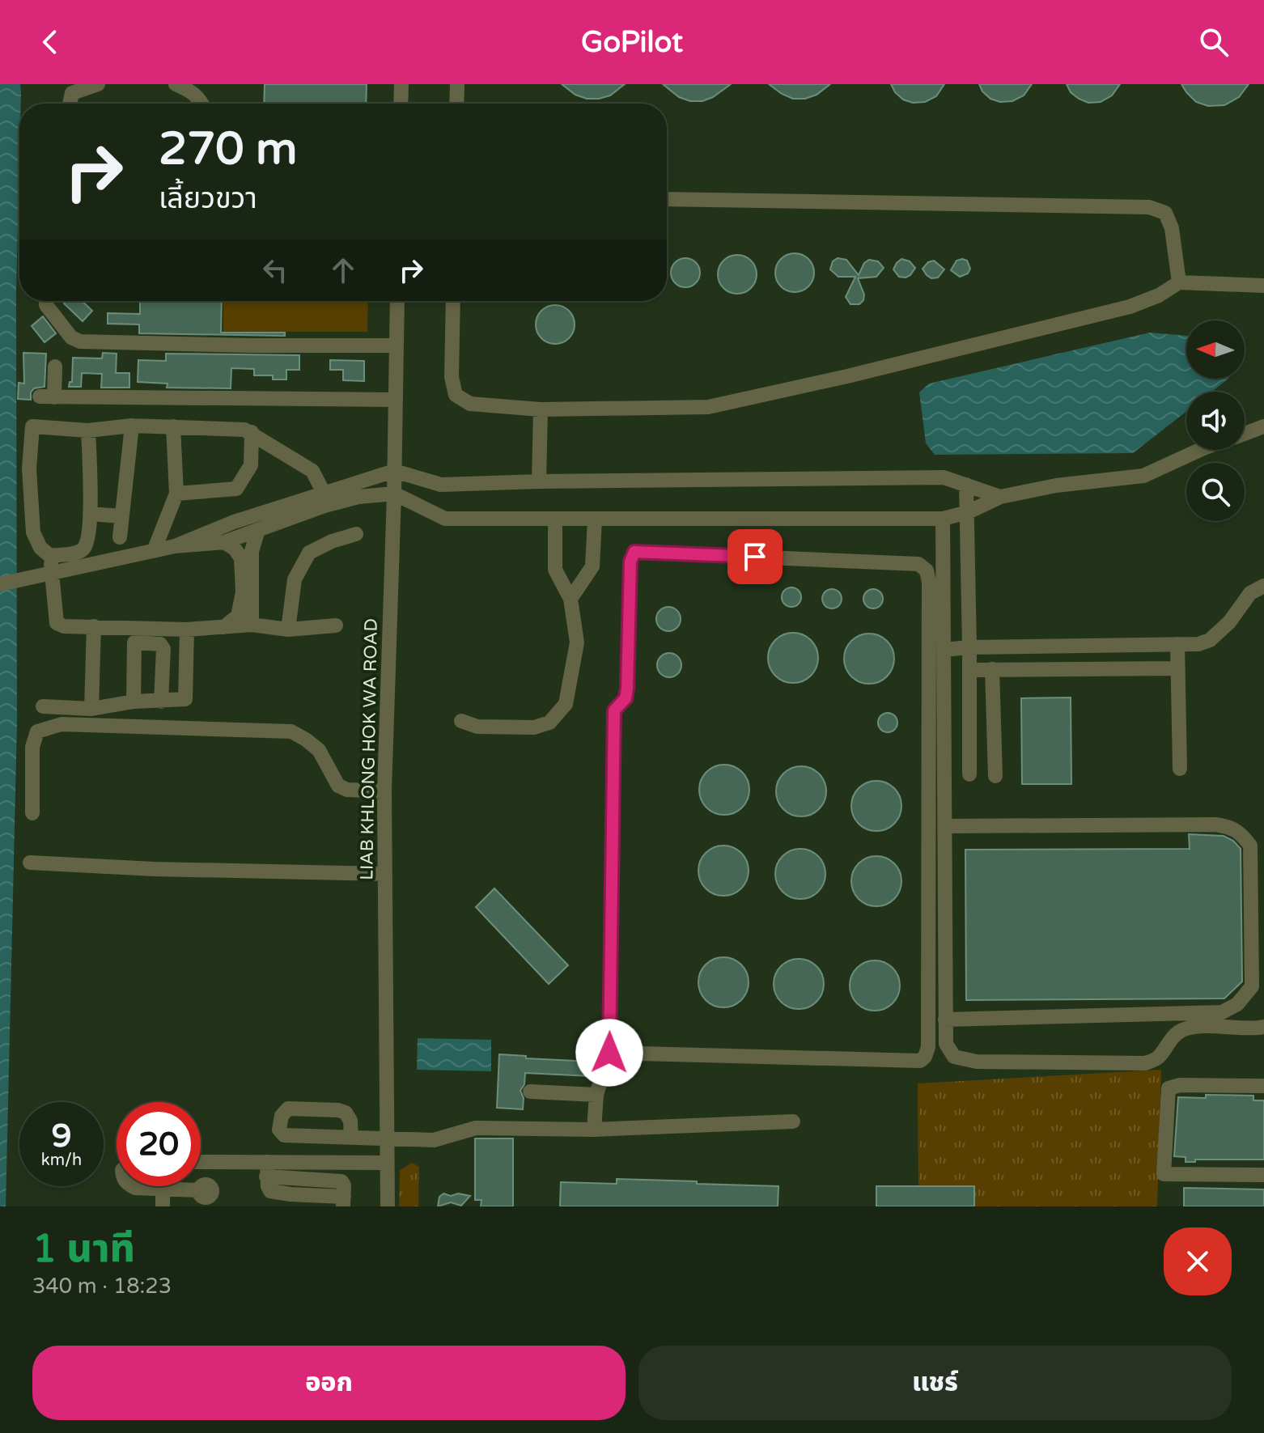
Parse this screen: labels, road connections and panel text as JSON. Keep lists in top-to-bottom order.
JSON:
{
  "streets": {
    "street": ["LIAB KHLONG HOK WA ROAD"]
  },
  "north": "left",
  "page": {
    "header": "GoPilot",
    "turn": ["270 m", "เลี้ยวขวา"],
    "speed": "9 km/h",
    "limit": "20",
    "heading": ["1 นาที", "340 m · 18:23"],
    "buttons": ["ออก", "แชร์"]
  }
}
